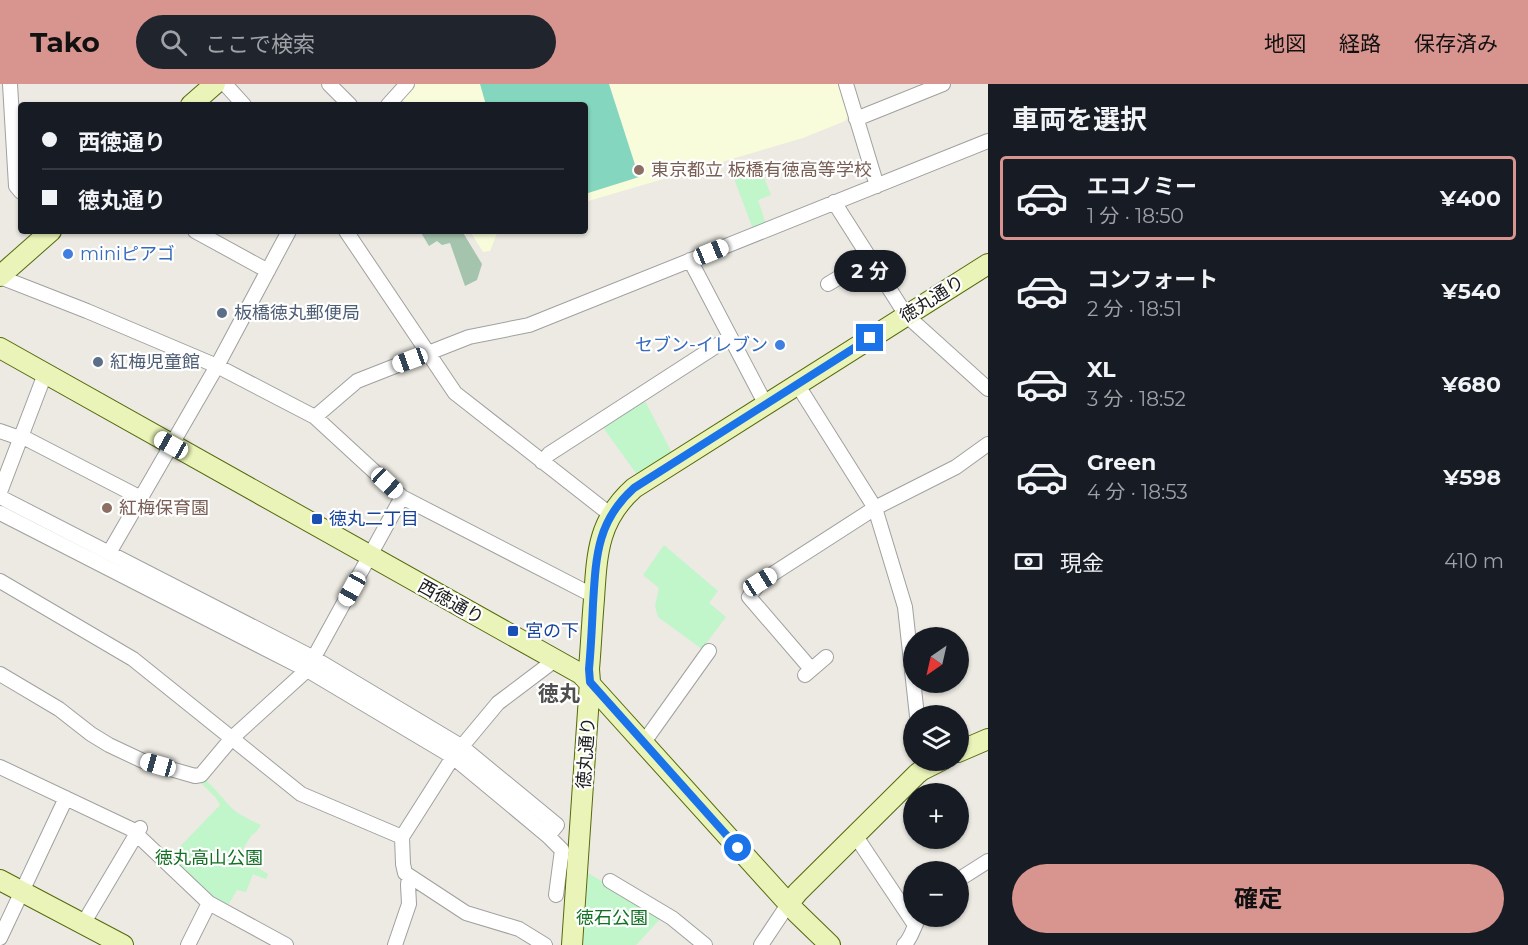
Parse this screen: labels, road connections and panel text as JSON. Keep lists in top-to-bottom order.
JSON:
{
  "streets": {
    "street": ["徳丸通り", "西徳通り"]
  },
  "crossings": [
    ["徳丸通り", "西徳通り"]
  ],
  "districts": ["徳丸"],
  "parks": ["徳丸高山公園", "徳石公園"],
  "places": {
    "other": [
      "東京都立 板橋有徳高等学校",
      "miniピアゴ",
      "板橋徳丸郵便局",
      "セブン-イレブン",
      "紅梅児童館",
      "紅梅保育園"
    ],
    "transit": ["徳丸二丁目", "宮の下"]
  },
  "north": "bottom left",
  "page": {
    "header": "Tako",
    "search": "ここで検索",
    "nav": ["地図", "経路", "保存済み"],
    "heading": "車両を選択",
    "banner": ["西徳通り", "徳丸通り"],
    "list": [
      {
        "name": "エコノミー",
        "note": "1 分 · 18:50",
        "value": "¥400"
      },
      {
        "name": "コンフォート",
        "note": "2 分 · 18:51",
        "value": "¥540"
      },
      {
        "name": "XL",
        "note": "3 分 · 18:52",
        "value": "¥680"
      },
      {
        "name": "Green",
        "note": "4 分 · 18:53",
        "value": "¥598"
      }
    ],
    "bubble": "2 分",
    "pay": ["現金", "410 m"],
    "map_buttons": ["+", "−"],
    "buttons": "確定"
  }
}
